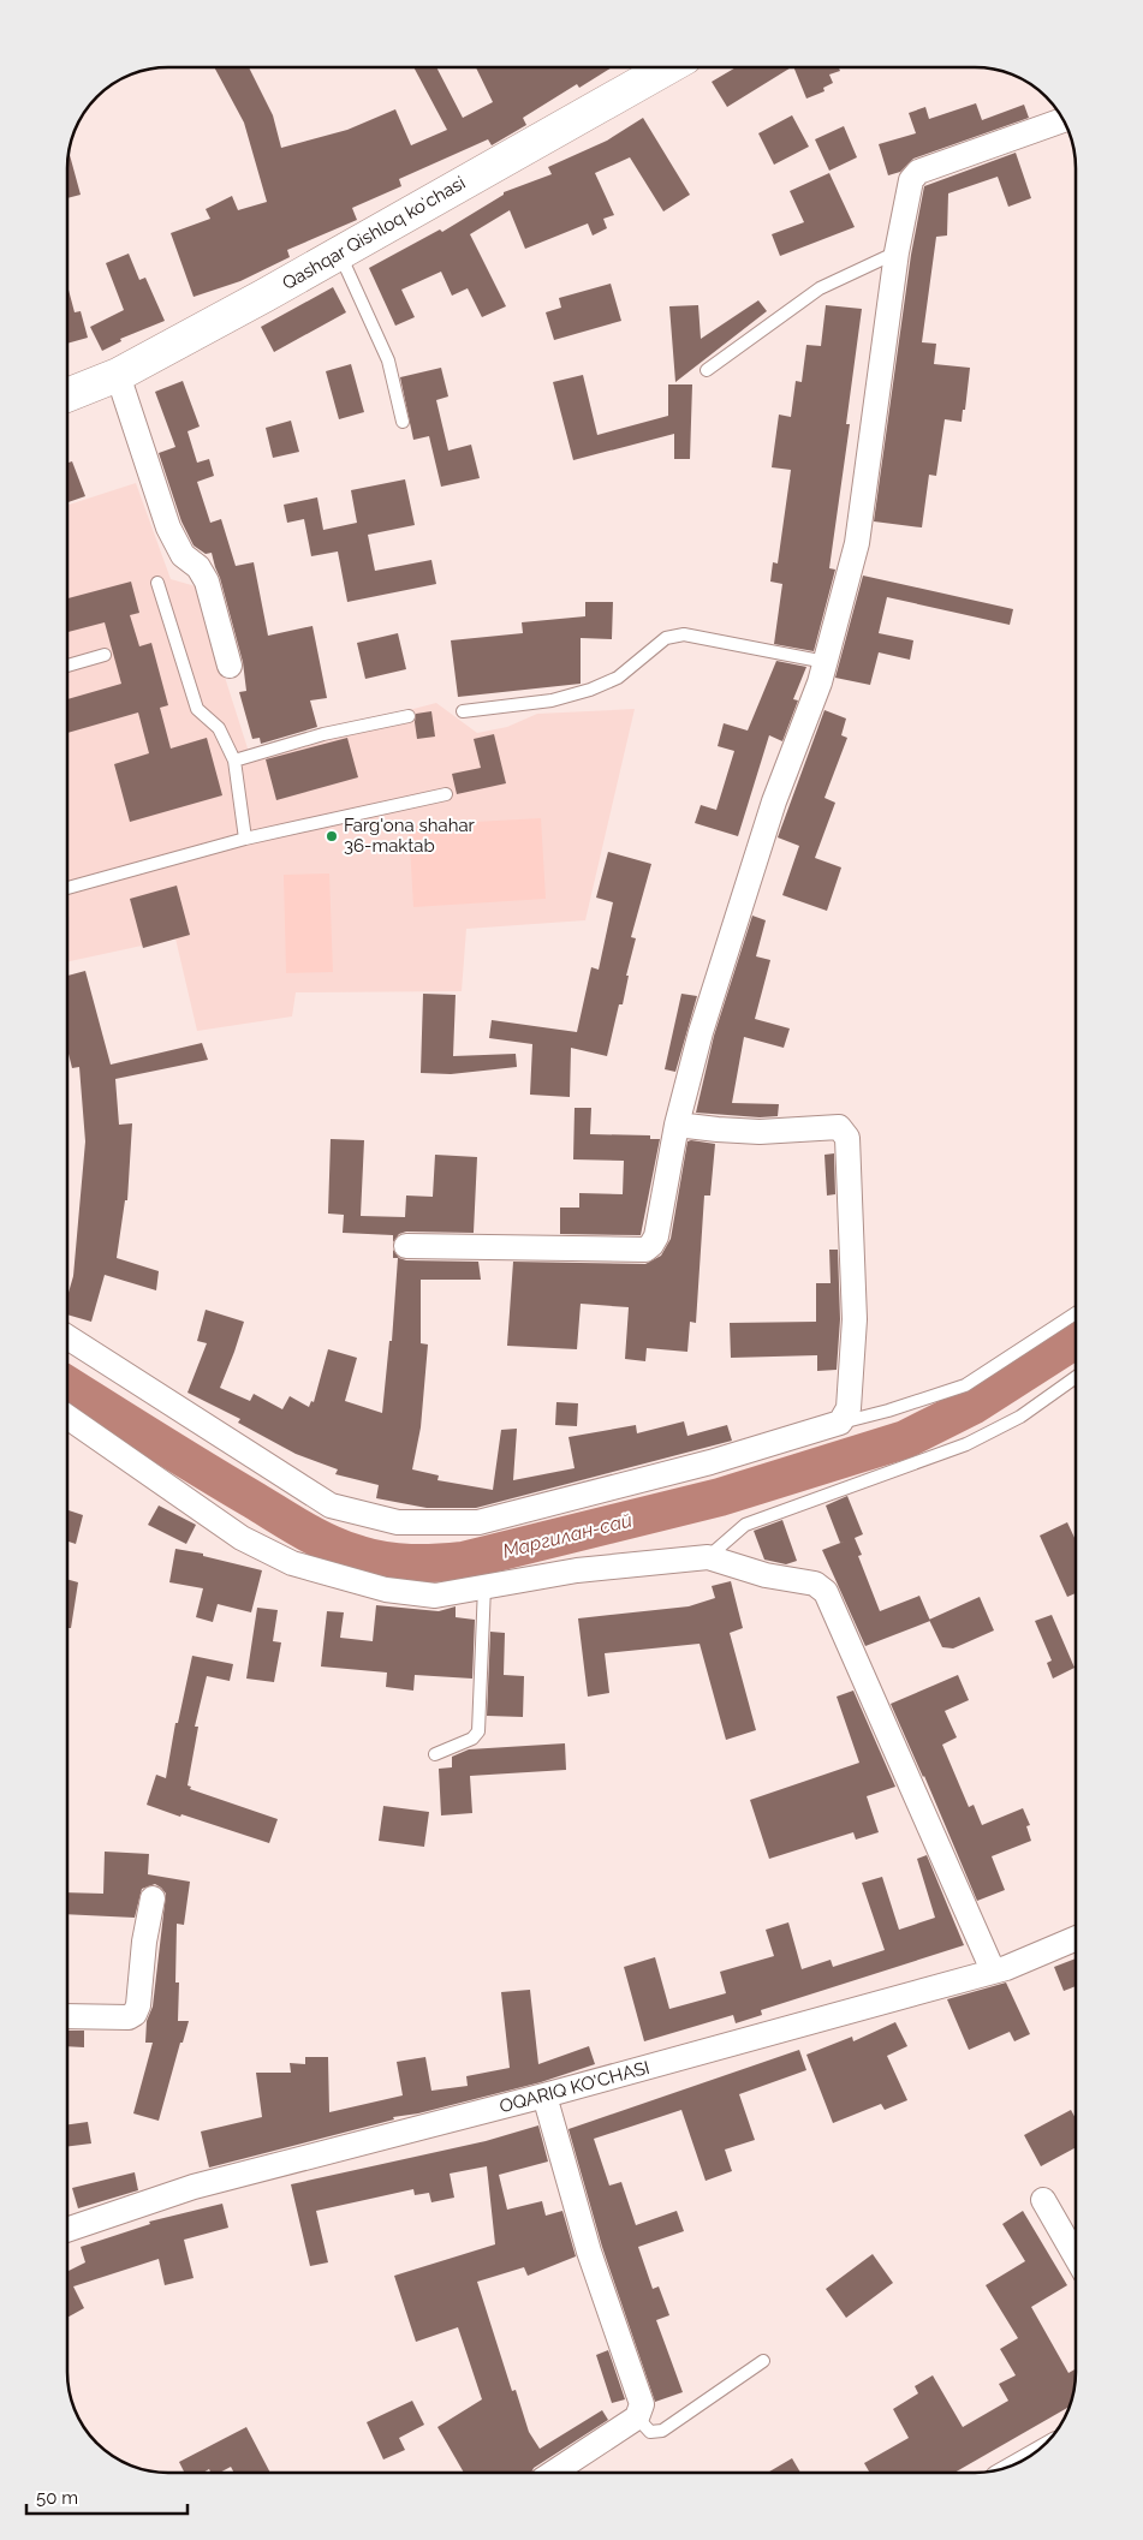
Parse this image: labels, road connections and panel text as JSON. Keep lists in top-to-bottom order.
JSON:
{
  "streets": {
    "main road": ["Qashqar Qishloq koʻchasi"],
    "street": ["OQARIQ KO'CHASI"]
  },
  "water": ["Маргилан-сай"],
  "places": ["Farg'ona shahar 36-maktab"],
  "scale_bar": "50 m"
}
